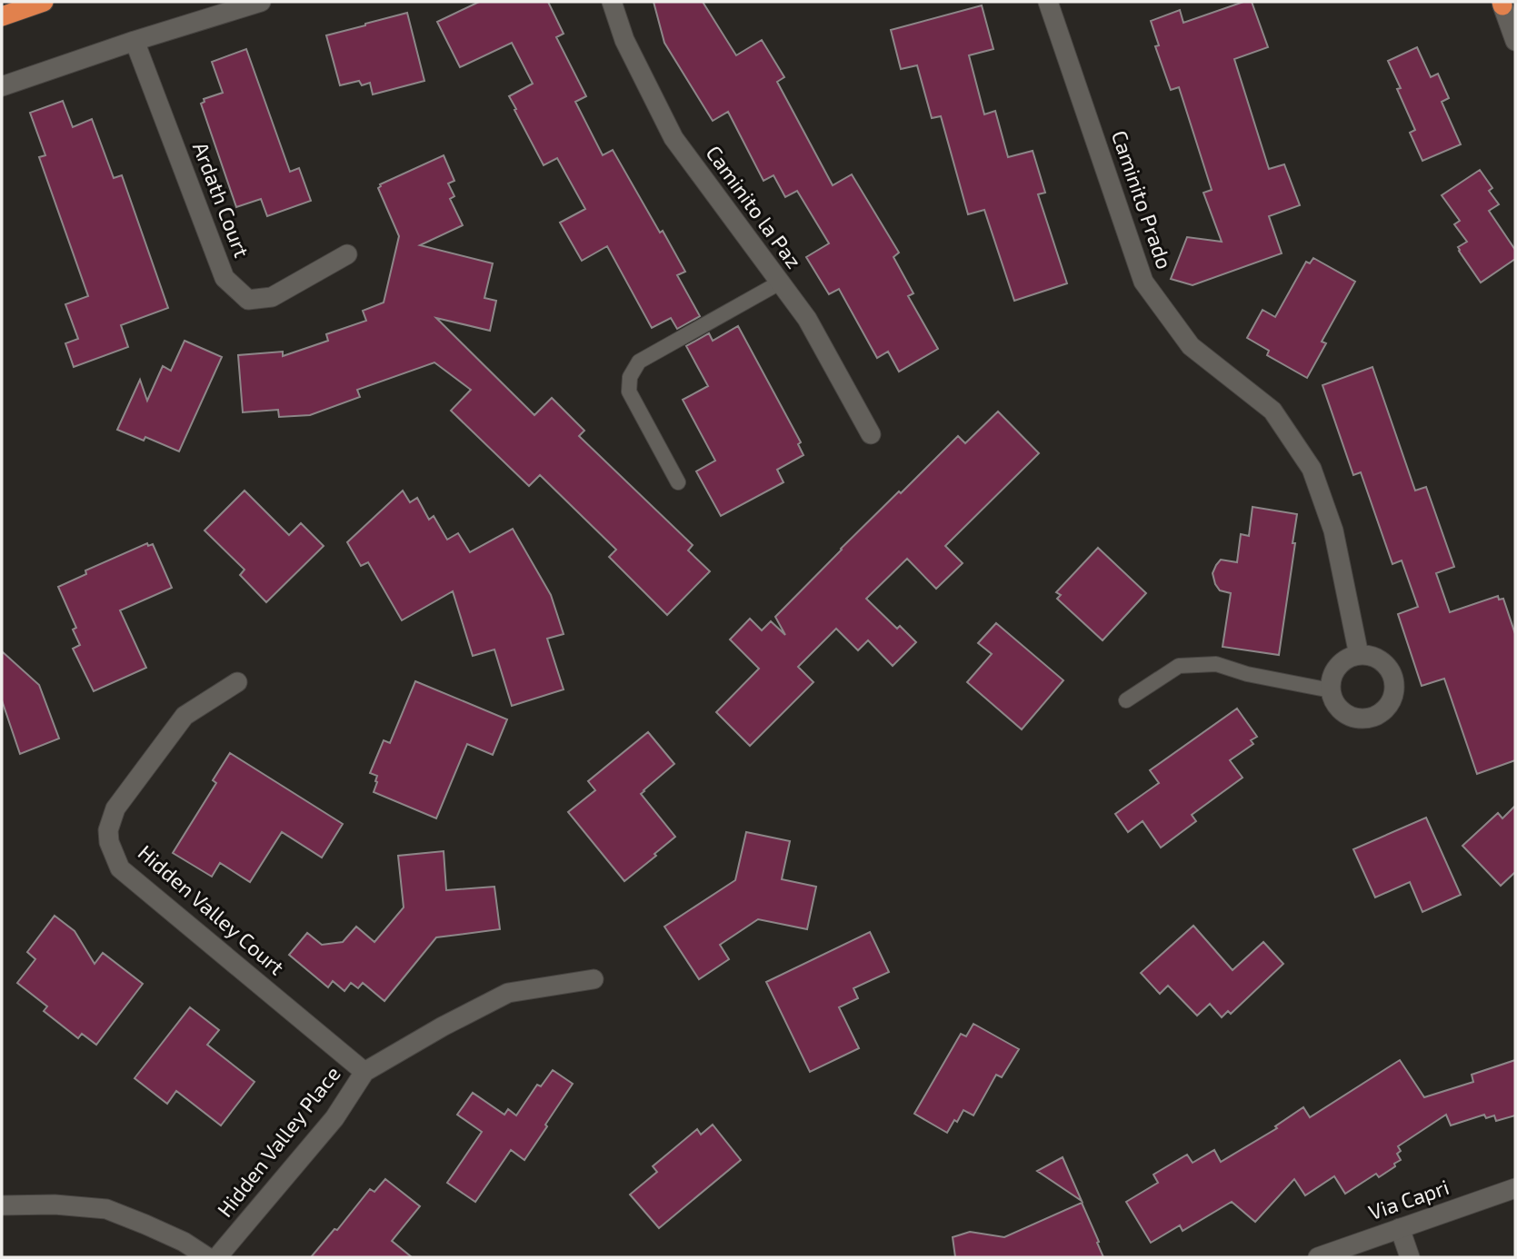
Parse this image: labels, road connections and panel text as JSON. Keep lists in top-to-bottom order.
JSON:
{
  "streets": {
    "street": [
      "Ardath Court",
      "Caminito Prado",
      "Caminito la Paz",
      "Hidden Valley Court",
      "Hidden Valley Place",
      "Via Capri"
    ]
  },
  "crossings": [
    ["Hidden Valley Court", "Hidden Valley Place"]
  ]
}
